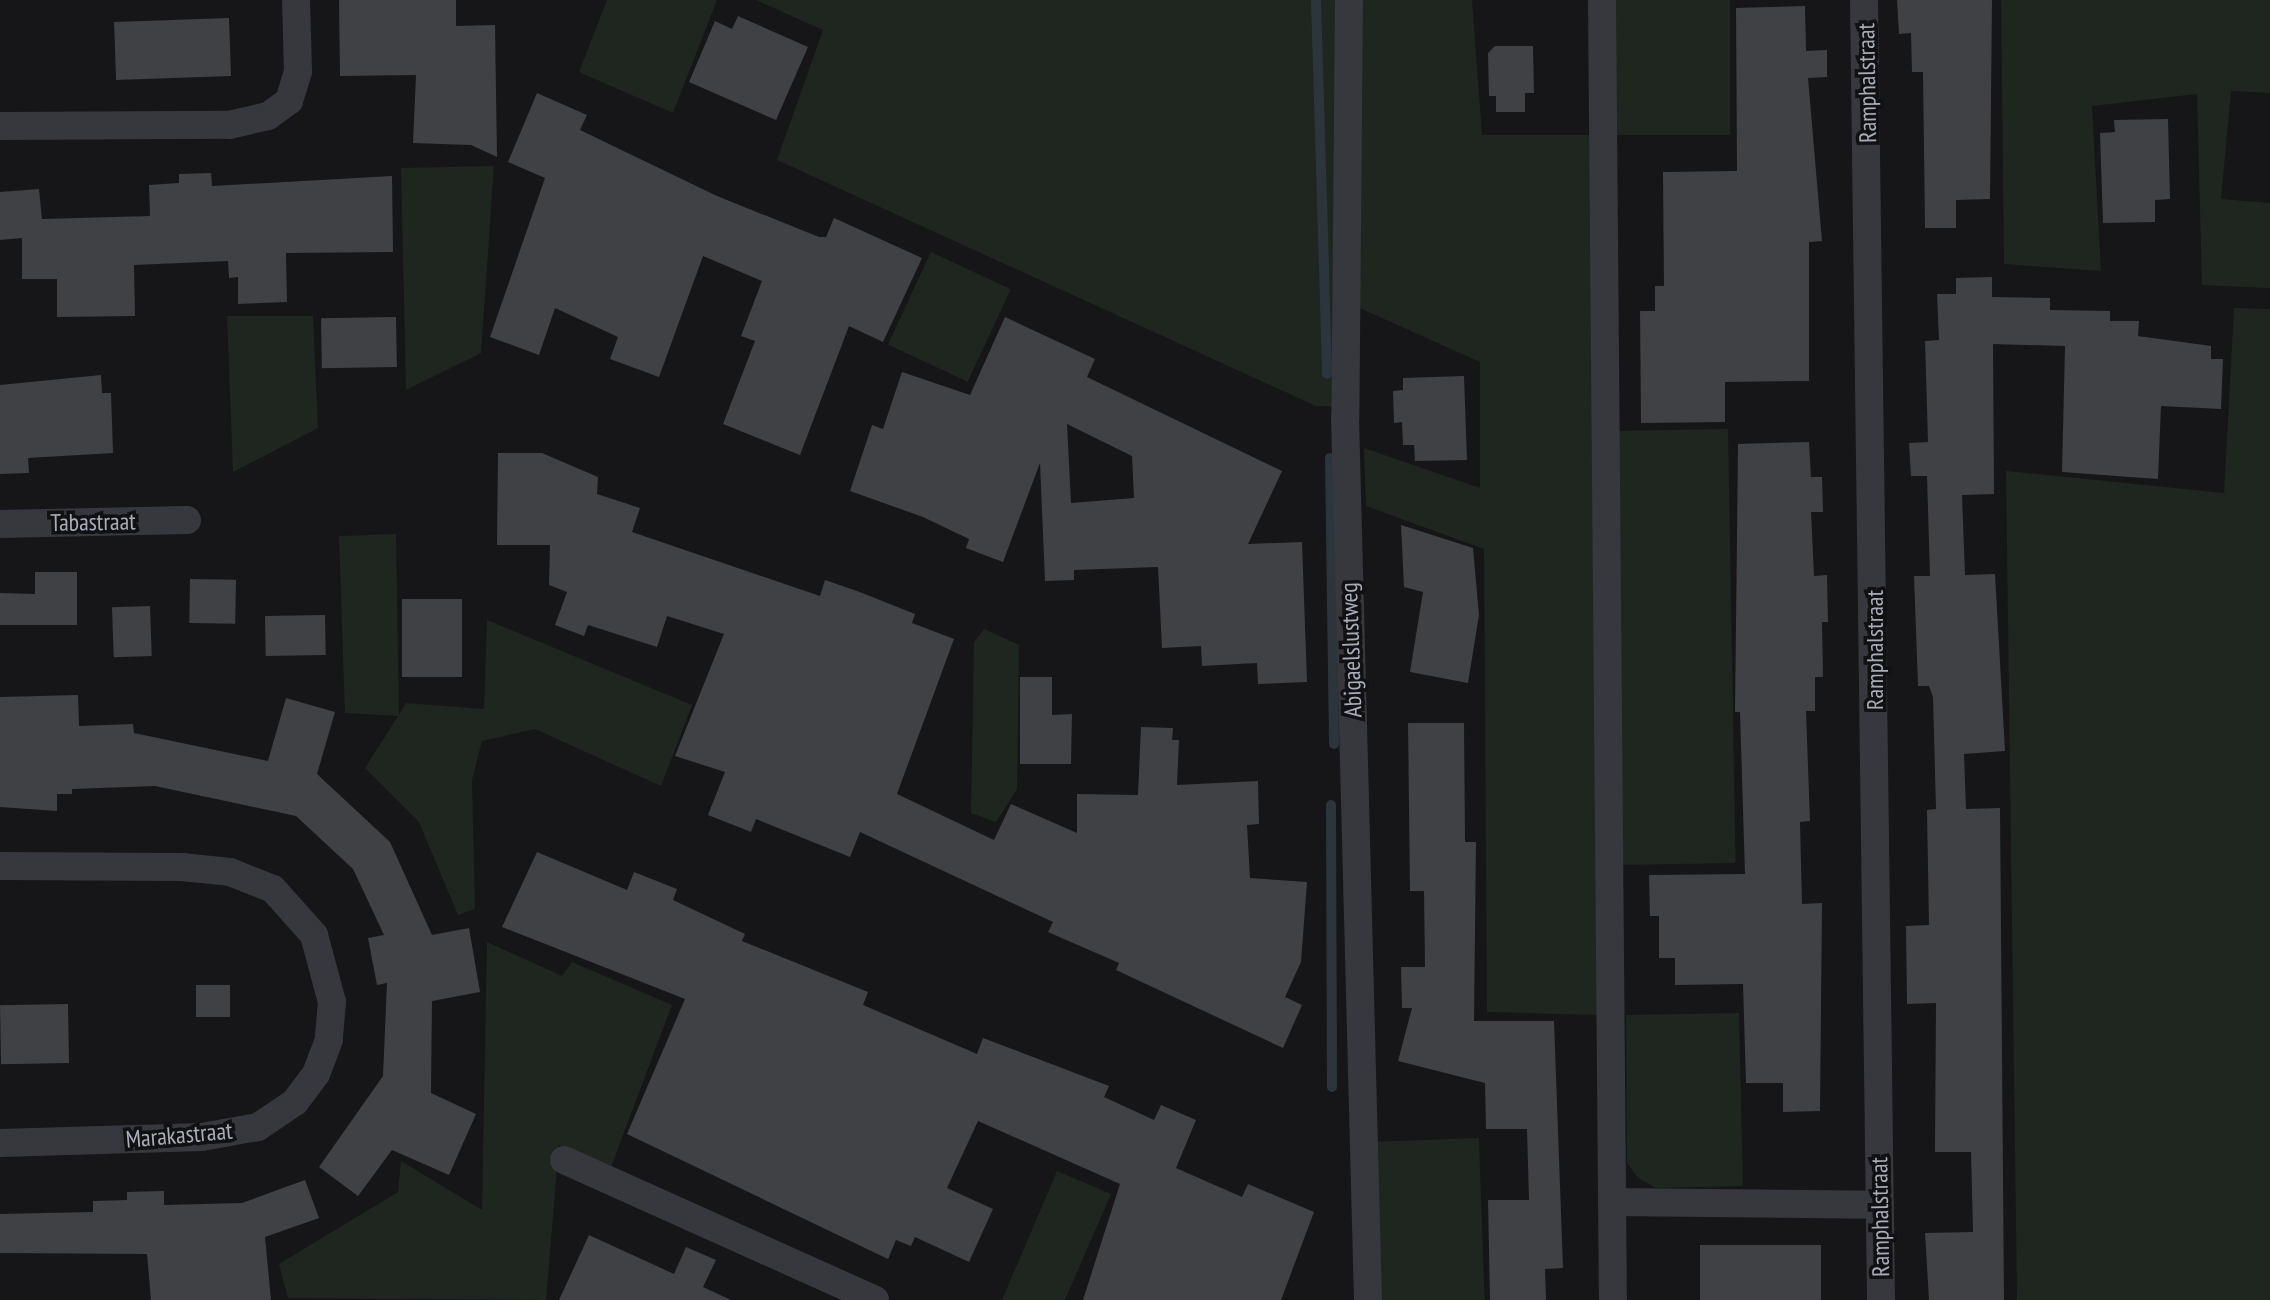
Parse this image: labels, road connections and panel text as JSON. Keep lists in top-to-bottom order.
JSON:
{
  "streets": {
    "street": [
      "Ramphalstraat",
      "Tabastraat",
      "Abigaelslustweg",
      "Marakastraat"
    ]
  }
}
